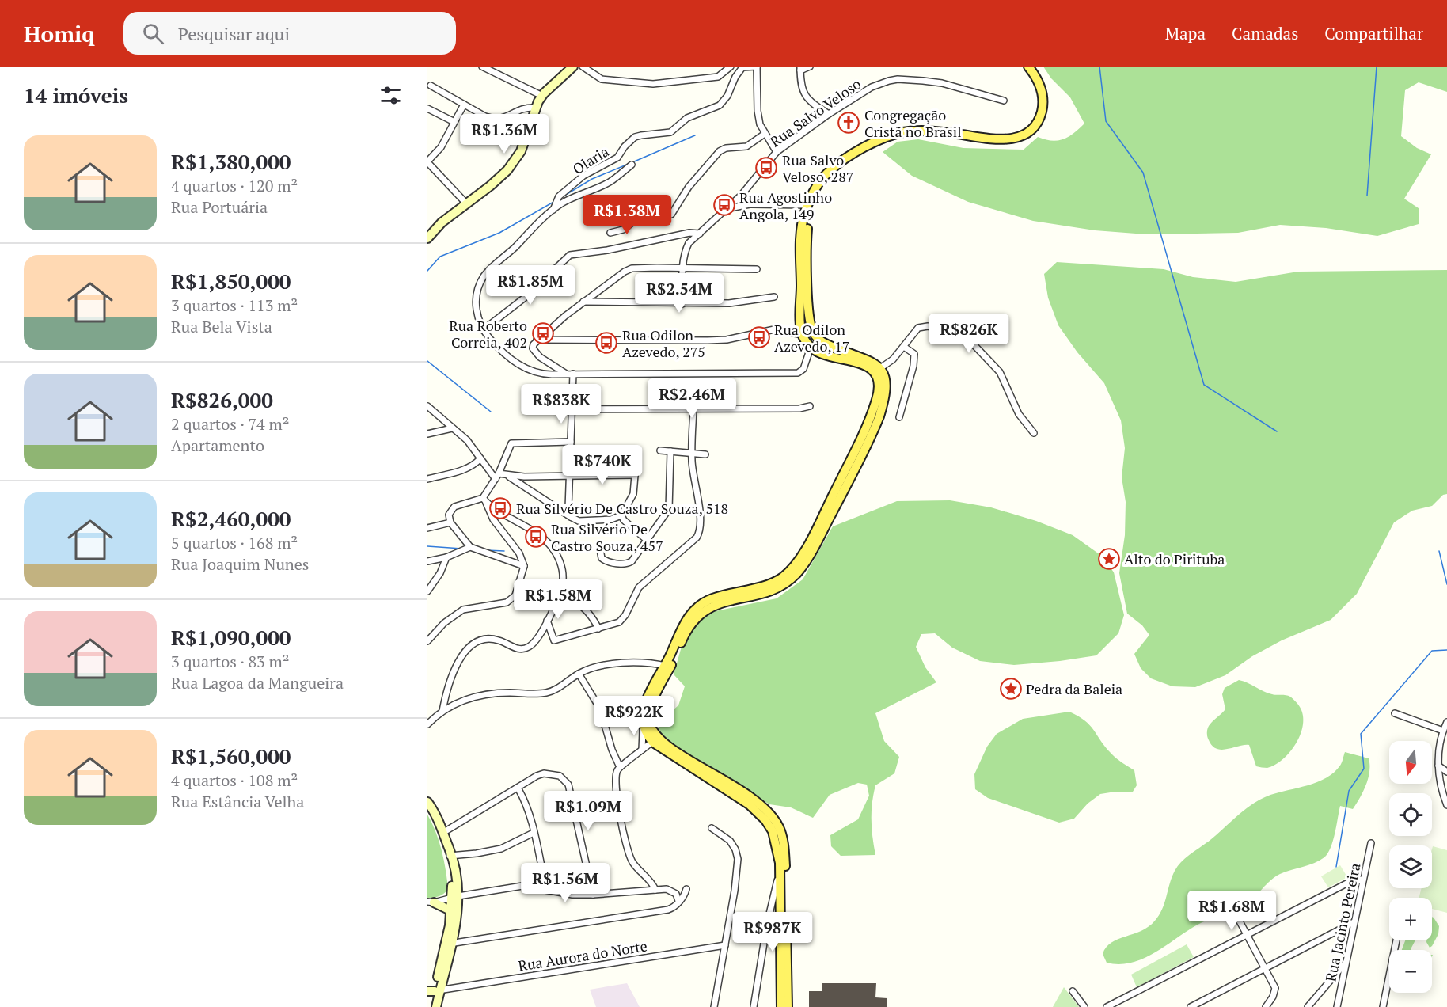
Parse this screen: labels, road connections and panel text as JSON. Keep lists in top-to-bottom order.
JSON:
{
  "streets": {
    "street": [
      "Rua Salvo Veloso",
      "Olaria",
      "Rua Jacinto Pereira",
      "Rua Aurora do Norte"
    ]
  },
  "places": {
    "church": ["Congregação Cristã no Brasil"],
    "bus stop": [
      "Rua Salvo Veloso, 287",
      "Rua Agostinho Angola, 149",
      "Rua Roberto Correia, 402",
      "Rua Odilon Azevedo, 17",
      "Rua Odilon Azevedo, 275",
      "Rua Silvério De Castro Souza, 518",
      "Rua Silvério De Castro Souza, 457"
    ],
    "place": ["Alto do Pirituba", "Pedra da Baleia"]
  },
  "north": "bottom",
  "page": {
    "header": "Homiq",
    "search": "Pesquisar aqui",
    "nav": ["Mapa", "Camadas", "Compartilhar"],
    "heading": "14 imóveis",
    "price": [
      "R$1.36M",
      "R$1.38M",
      "R$1.85M",
      "R$2.54M",
      "R$826K",
      "R$2.46M",
      "R$838K",
      "R$740K",
      "R$1.58M",
      "R$922K",
      "R$1.09M",
      "R$1.56M",
      "R$1.68M",
      "R$987K"
    ],
    "list": [
      {
        "name": "R$1,380,000",
        "note": "4 quartos · 120 m² · Rua Portuária"
      },
      {
        "name": "R$1,850,000",
        "note": "3 quartos · 113 m² · Rua Bela Vista"
      },
      {
        "name": "R$826,000",
        "note": "2 quartos · 74 m² · Apartamento"
      },
      {
        "name": "R$2,460,000",
        "note": "5 quartos · 168 m² · Rua Joaquim Nunes"
      },
      {
        "name": "R$1,090,000",
        "note": "3 quartos · 83 m² · Rua Lagoa da Mangueira"
      },
      {
        "name": "R$1,560,000",
        "note": "4 quartos · 108 m² · Rua Estância Velha"
      }
    ],
    "map_buttons": ["+", "−"]
  }
}
